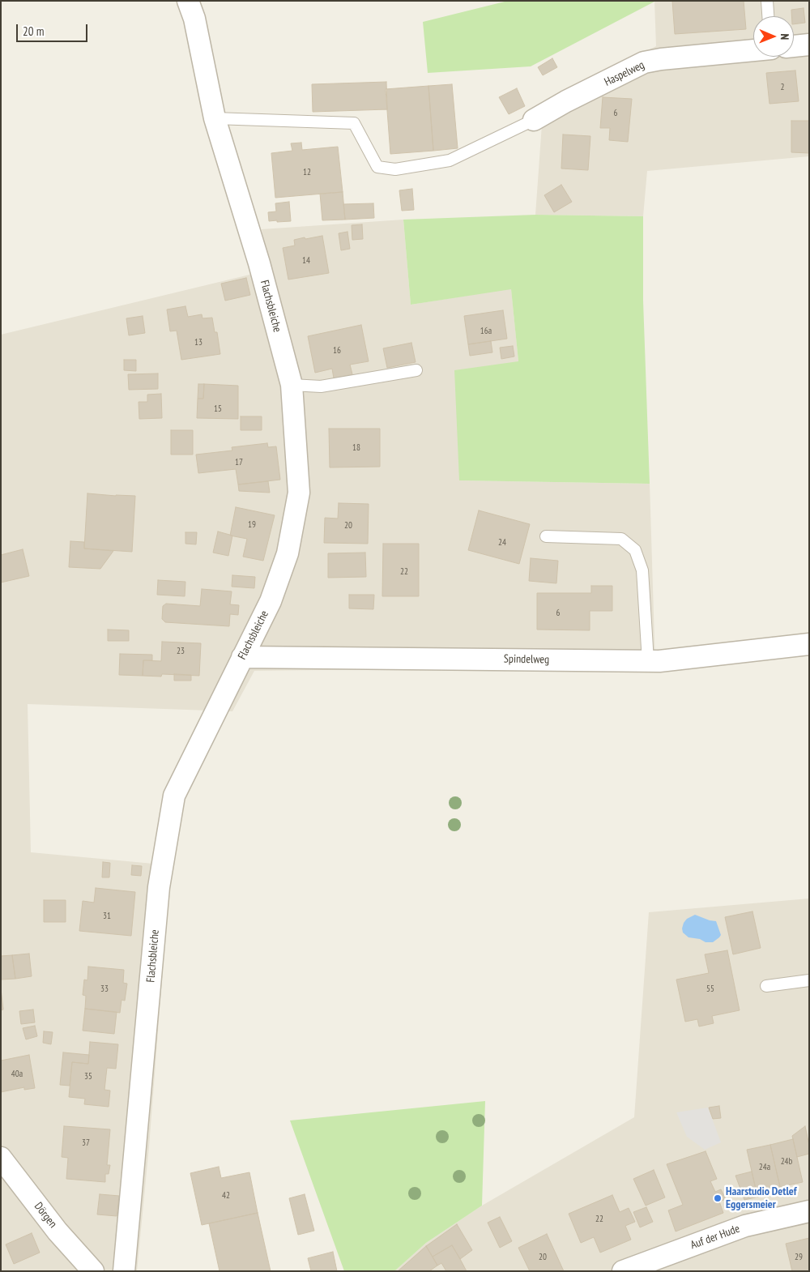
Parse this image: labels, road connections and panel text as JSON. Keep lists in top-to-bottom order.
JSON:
{
  "streets": {
    "street": [
      "Haspelweg",
      "Flachsbleiche",
      "Spindelweg",
      "Dörgen",
      "Auf der Hude"
    ]
  },
  "crossings": [
    ["Flachsbleiche", "Spindelweg"]
  ],
  "places": ["Haarstudio Detlef Eggersmeier"],
  "house_numbers": [
    "2",
    "6",
    "12",
    "14",
    "16a",
    "13",
    "16",
    "15",
    "18",
    "17",
    "19",
    "20",
    "24",
    "22",
    "6",
    "23",
    "31",
    "33",
    "55",
    "40a",
    "35",
    "37",
    "24b",
    "24a",
    "42",
    "22",
    "20",
    "29"
  ],
  "scale_bar": "20 m",
  "north": "right"
}
